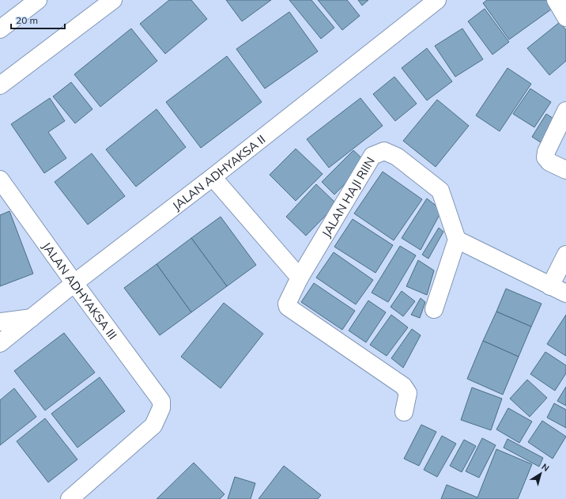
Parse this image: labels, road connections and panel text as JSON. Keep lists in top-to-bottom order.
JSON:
{
  "streets": {
    "street": ["JALAN ADHYAKSA II", "JALAN HAJI RIIN", "JALAN ADHYAKSA III"]
  },
  "crossings": [
    ["JALAN ADHYAKSA II", "JALAN ADHYAKSA III"]
  ],
  "scale_bar": "20 m",
  "north": "top right"
}
